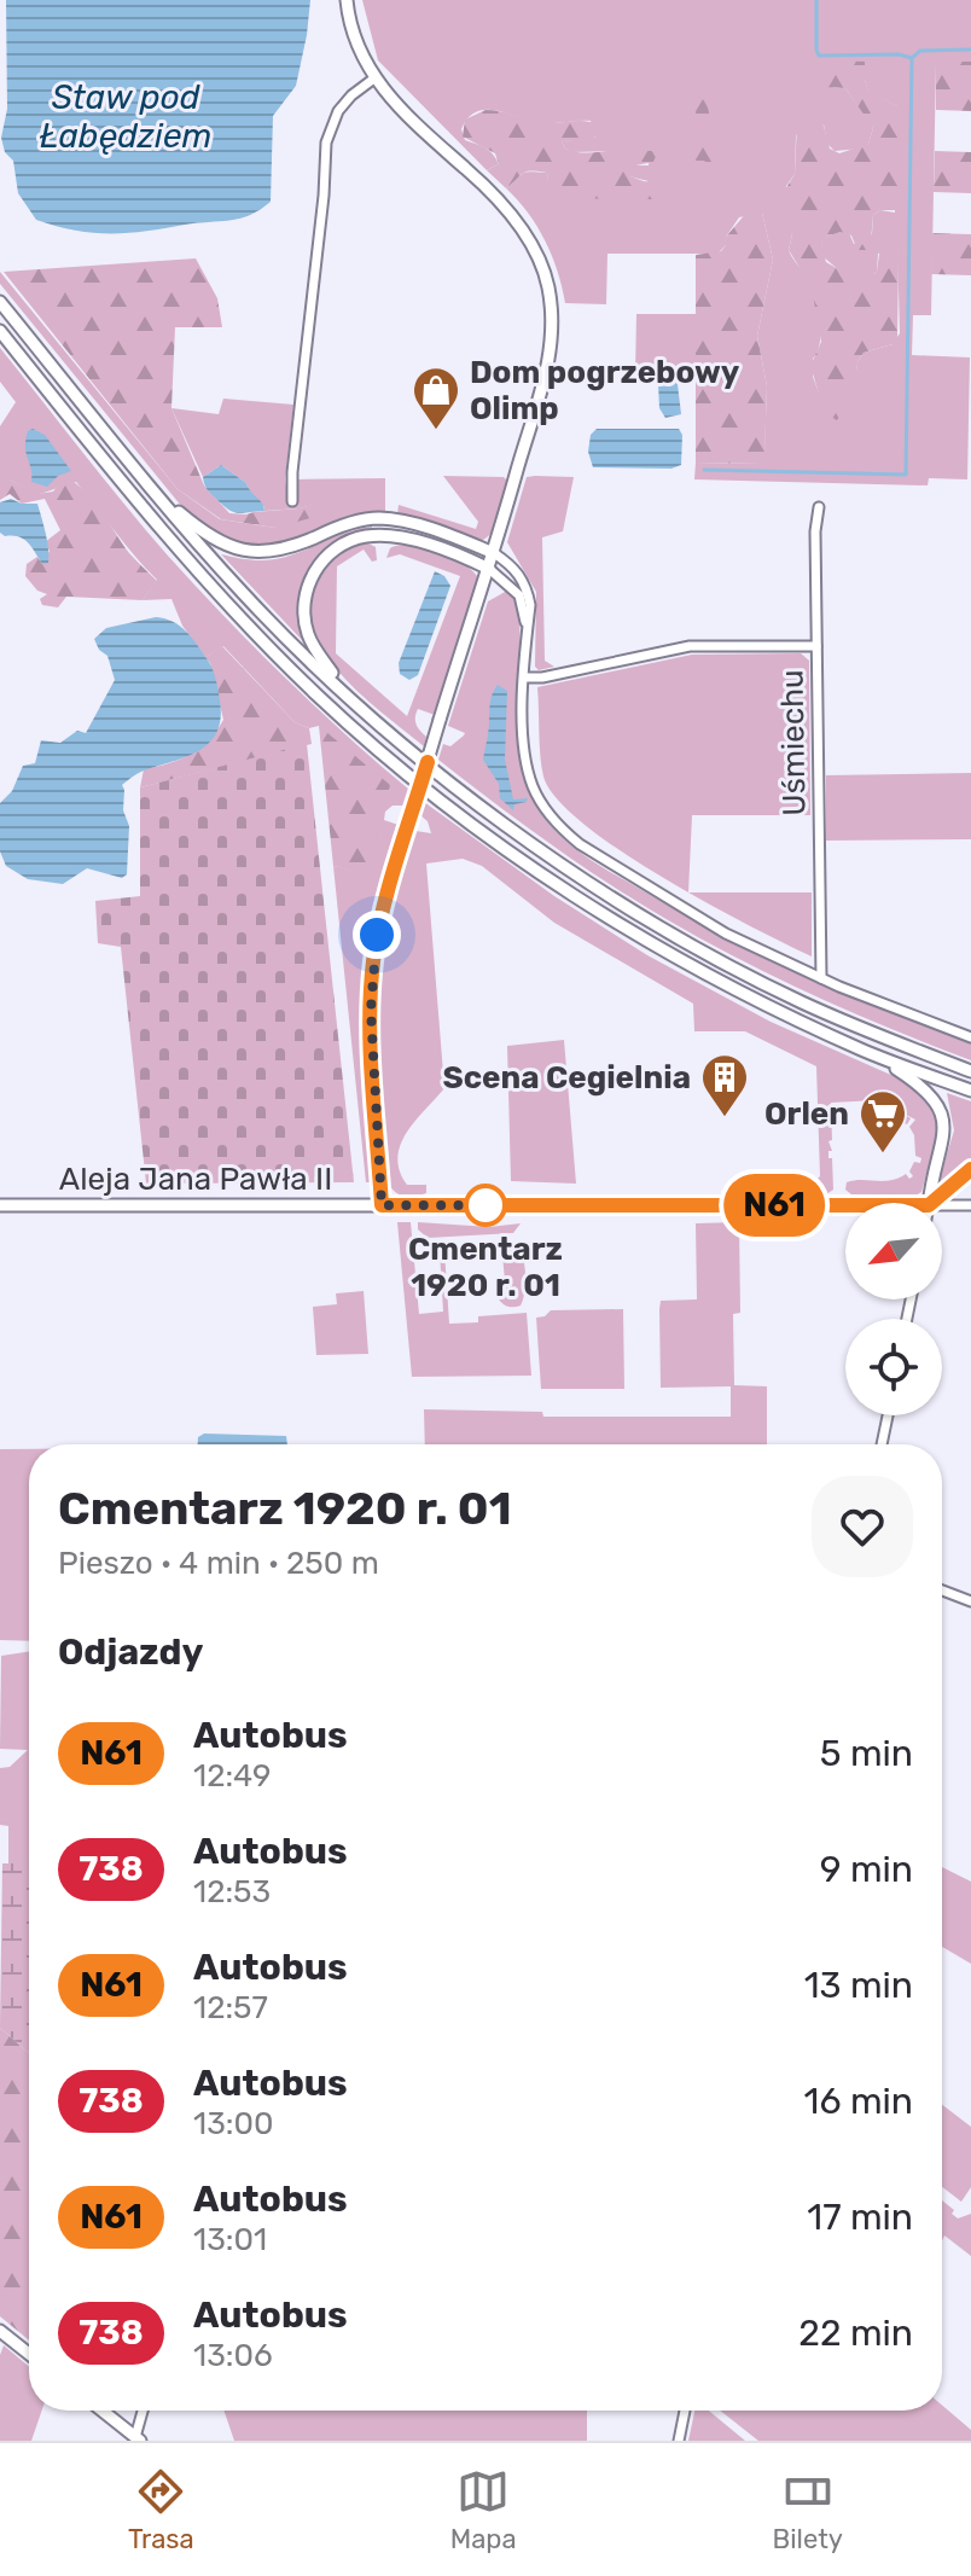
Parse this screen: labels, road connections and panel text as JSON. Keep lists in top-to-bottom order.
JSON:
{
  "streets": {
    "main road": ["Aleja Jana Pawła II"],
    "street": ["Uśmiechu"]
  },
  "water": ["Staw pod Łabędziem"],
  "places": {
    "shop": ["Dom pogrzebowy Olimp"],
    "building": ["Scena Cegielnia"],
    "supermarket": ["Orlen"],
    "other": ["Cmentarz 1920 r. 01"]
  },
  "lines": ["bus line N61"],
  "north": "bottom left",
  "page": {
    "on_map": "N61",
    "heading": [
      ["Cmentarz 1920 r. 01", "Pieszo · 4 min · 250 m"],
      "Odjazdy"
    ],
    "list": [
      {
        "mark": "N61",
        "name": "Autobus",
        "note": "12:49",
        "value": "5 min"
      },
      {
        "mark": "738",
        "name": "Autobus",
        "note": "12:53",
        "value": "9 min"
      },
      {
        "mark": "N61",
        "name": "Autobus",
        "note": "12:57",
        "value": "13 min"
      },
      {
        "mark": "738",
        "name": "Autobus",
        "note": "13:00",
        "value": "16 min"
      },
      {
        "mark": "N61",
        "name": "Autobus",
        "note": "13:01",
        "value": "17 min"
      },
      {
        "mark": "738",
        "name": "Autobus",
        "note": "13:06",
        "value": "22 min"
      }
    ],
    "tabs": ["Trasa", "Mapa", "Bilety"]
  }
}
